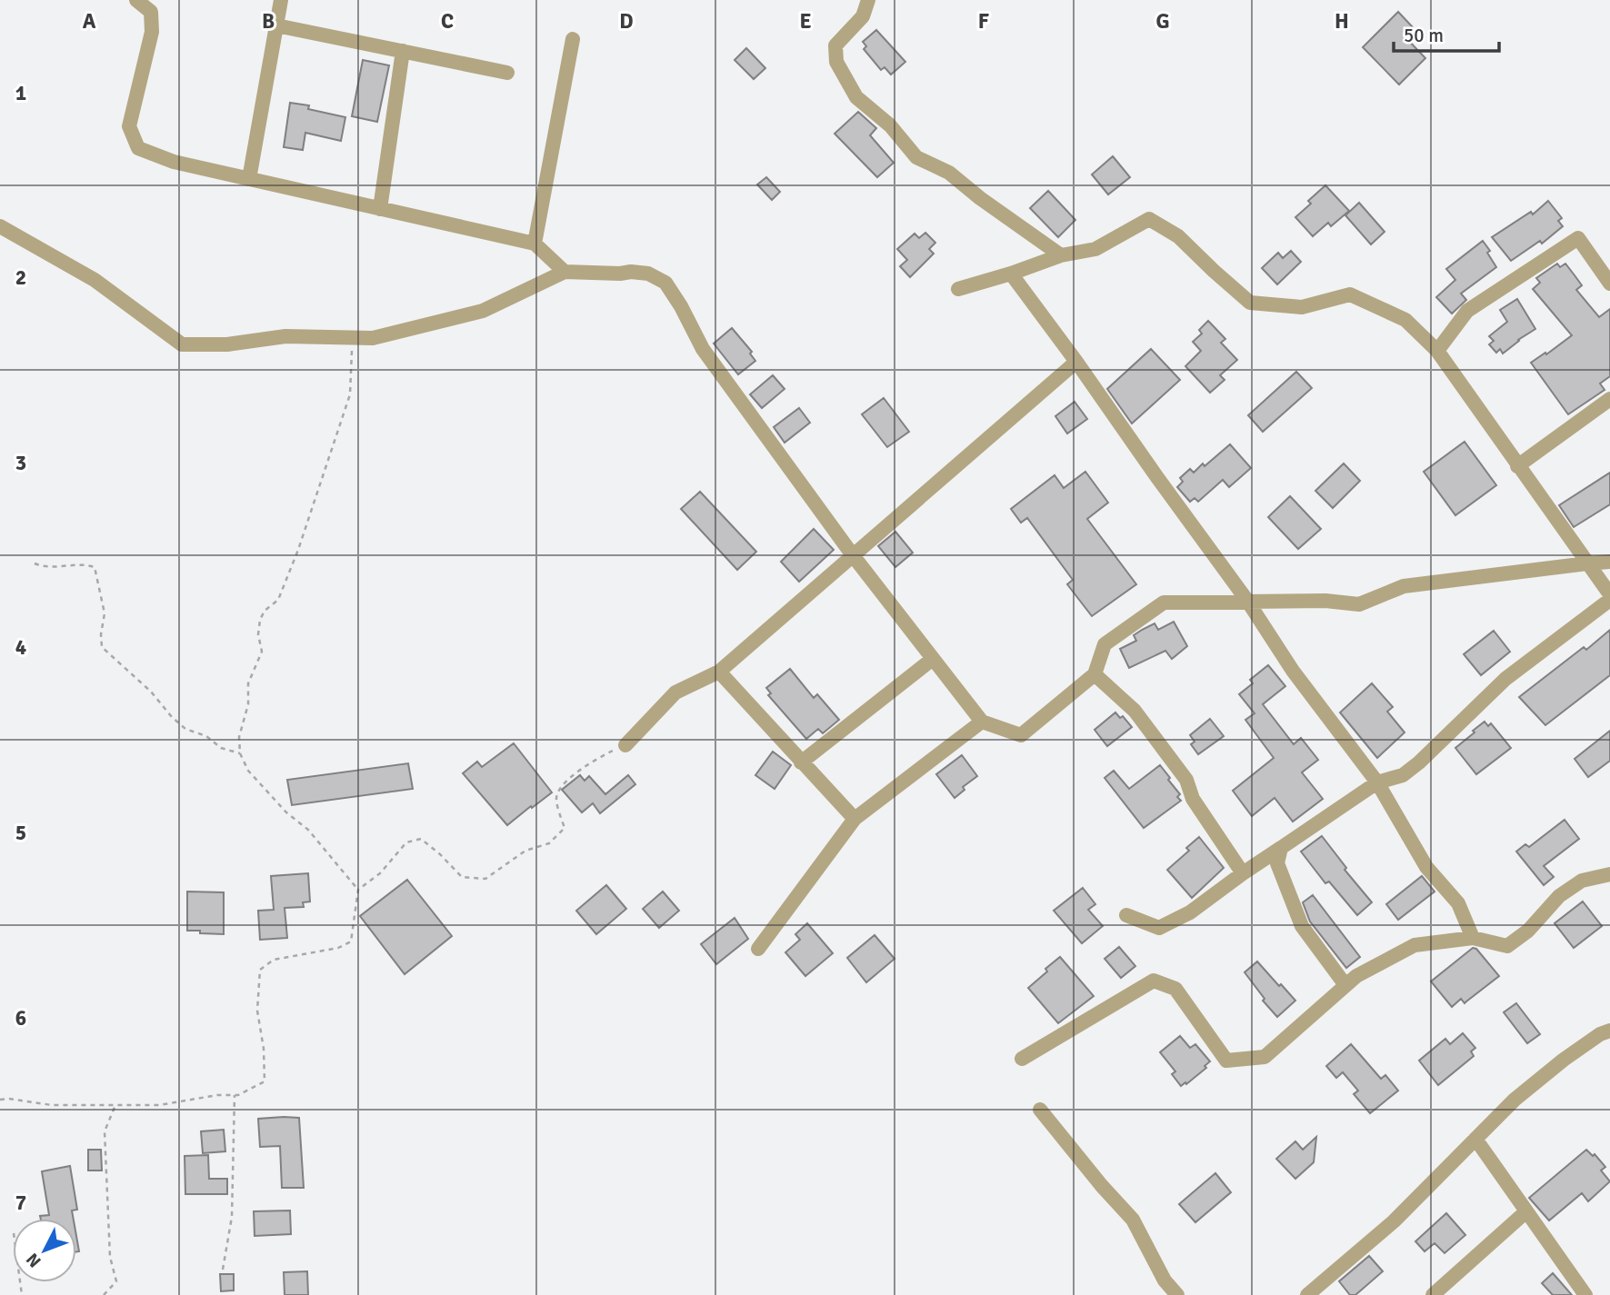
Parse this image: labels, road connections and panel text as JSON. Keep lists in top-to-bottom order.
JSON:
{
  "scale_bar": "50 m",
  "north": "bottom left",
  "grid": {
    "columns": [
      "A",
      "B",
      "C",
      "D",
      "E",
      "F",
      "G",
      "H"
    ],
    "rows": [
      "1",
      "2",
      "3",
      "4",
      "5",
      "6",
      "7"
    ]
  }
}
